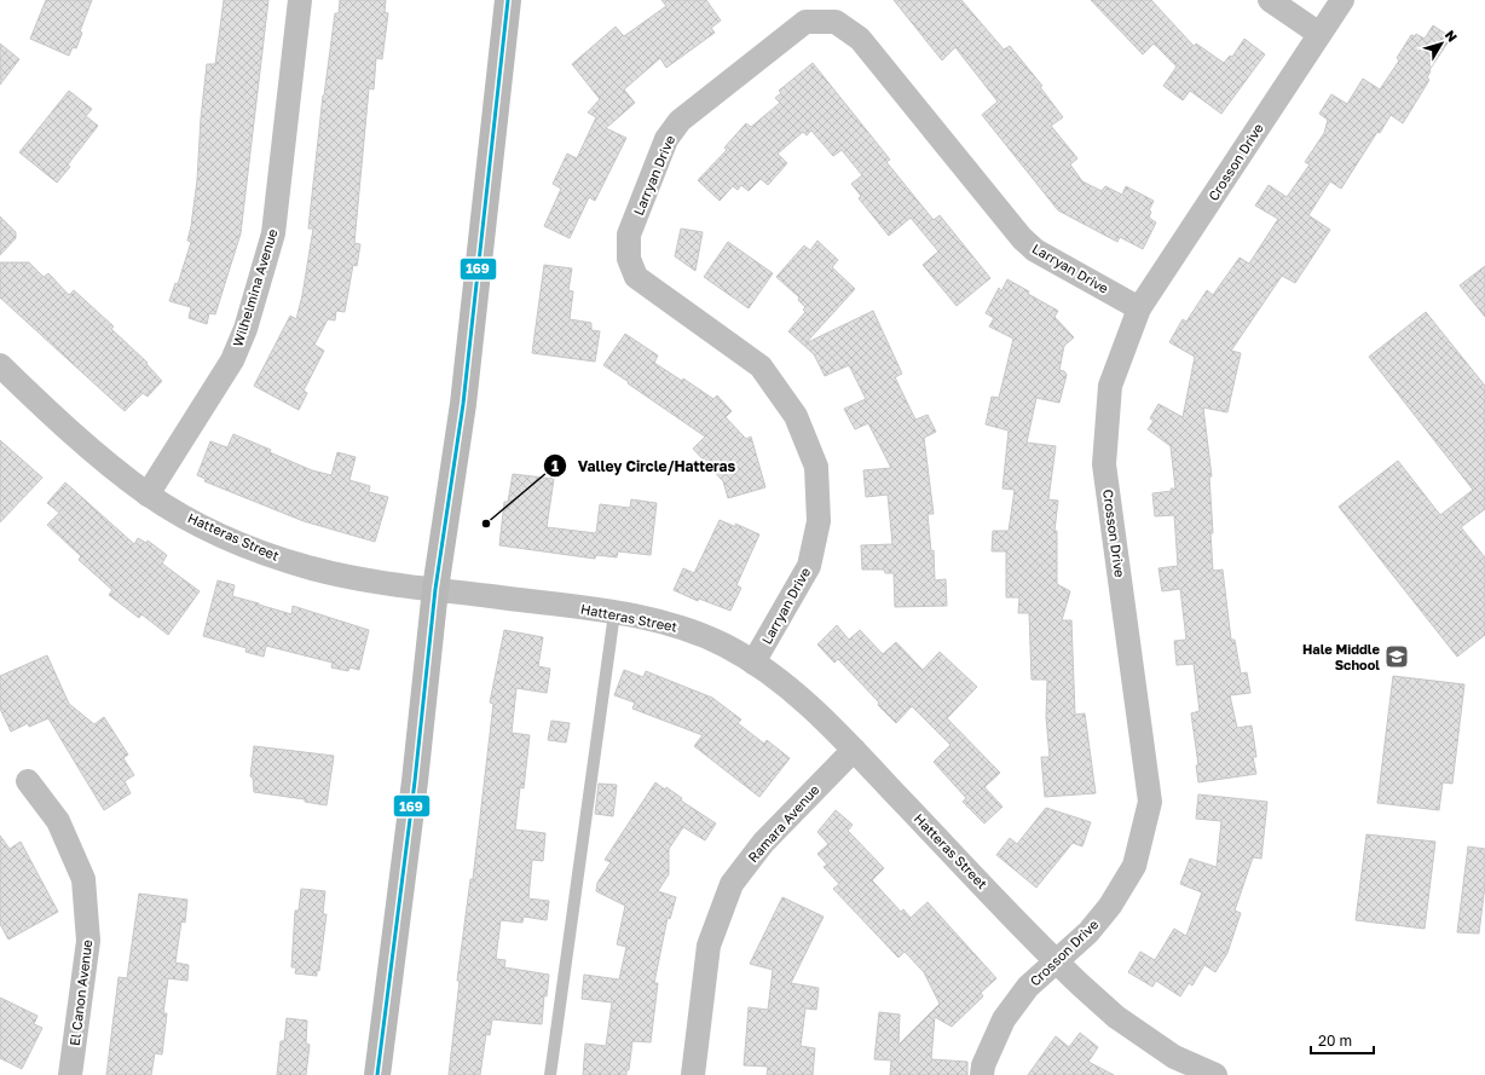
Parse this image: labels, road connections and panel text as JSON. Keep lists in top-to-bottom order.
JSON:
{
  "streets": {
    "street": [
      "Crosson Drive",
      "Larryan Drive",
      "Wilhelmina Avenue",
      "Hatteras Street",
      "Ramara Avenue",
      "El Canon Avenue"
    ]
  },
  "crossings": [
    ["Crosson Drive", "Larryan Drive"],
    ["Crosson Drive", "Hatteras Street"],
    ["Larryan Drive", "Hatteras Street"],
    ["Wilhelmina Avenue", "Hatteras Street"],
    ["Hatteras Street", "Ramara Avenue"]
  ],
  "places": {
    "other": ["Valley Circle/Hatteras"],
    "school or university": ["Hale Middle School"]
  },
  "lines": ["transit line 169"],
  "scale_bar": "20 m",
  "north": "top right"
}
